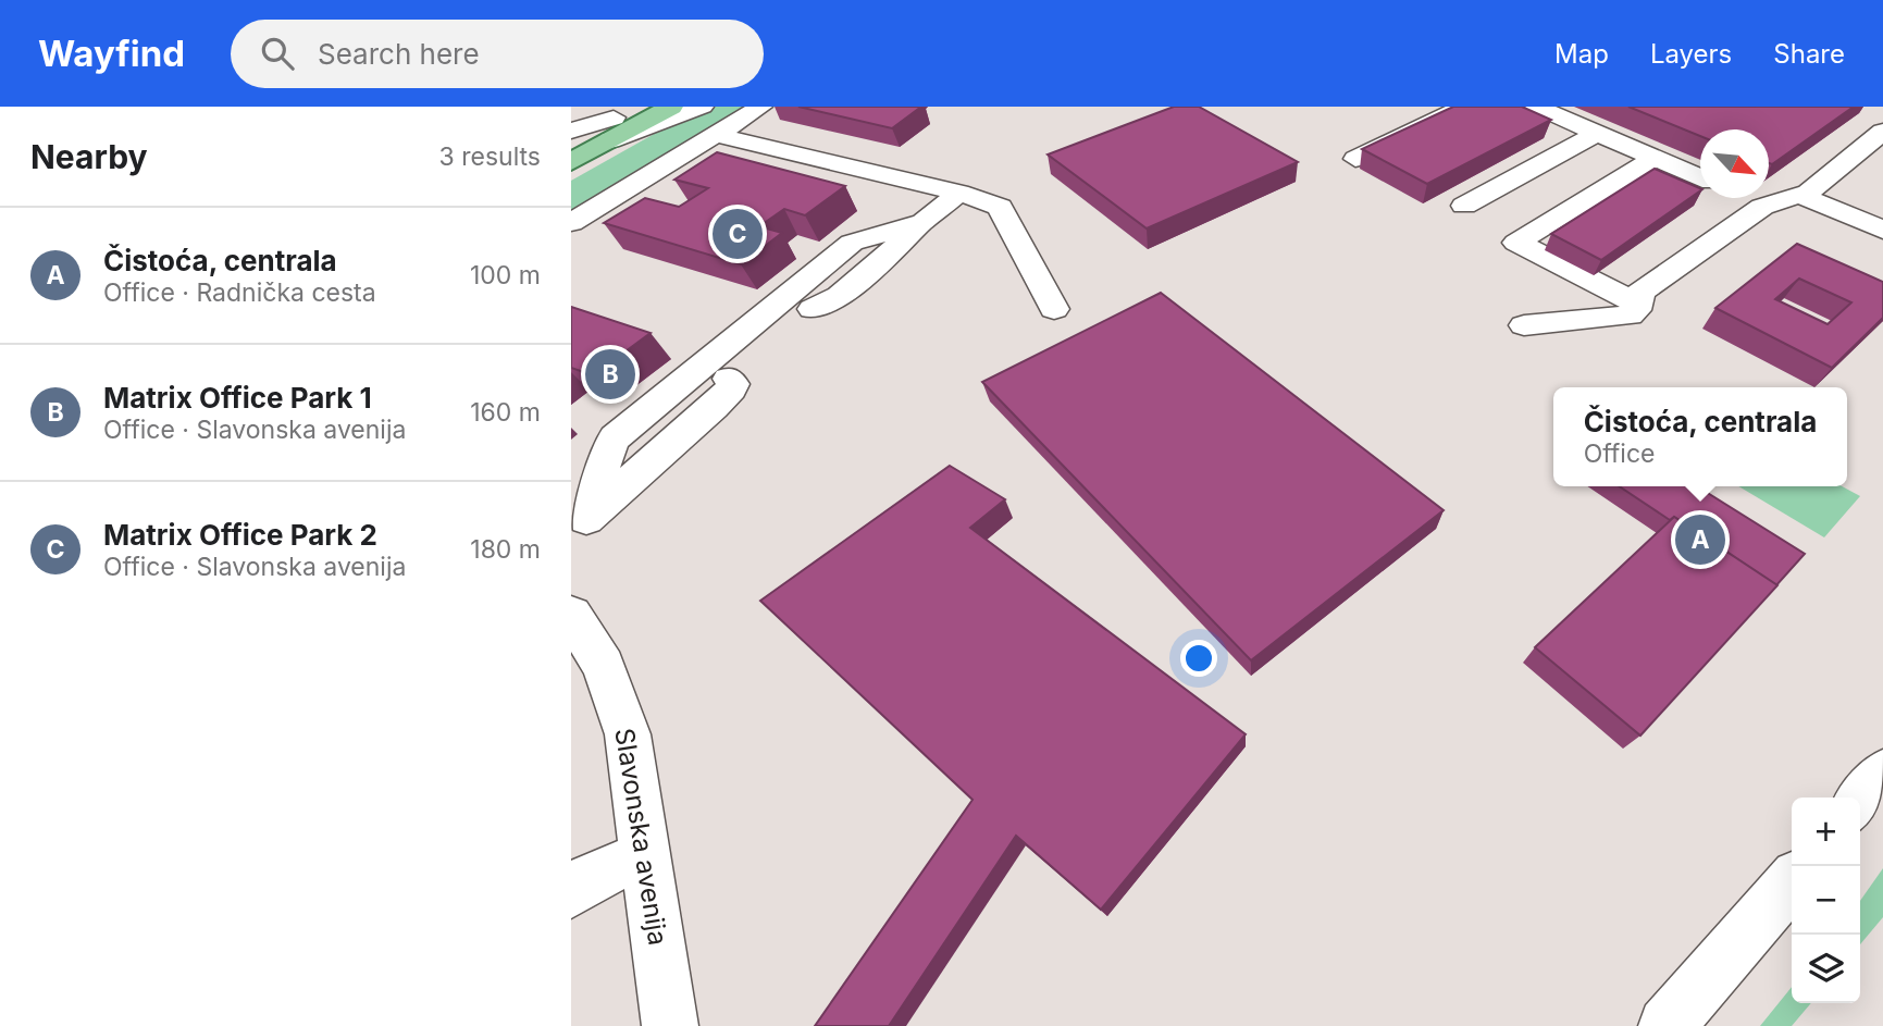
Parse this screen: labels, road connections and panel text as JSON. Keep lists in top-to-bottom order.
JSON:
{
  "streets": {
    "street": ["Slavonska avenija"]
  },
  "north": "bottom right",
  "page": {
    "header": "Wayfind",
    "search": "Search here",
    "nav": ["Map", "Layers", "Share"],
    "heading": ["Nearby", "3 results"],
    "pins": ["C", "B", "A"],
    "list": [
      {
        "mark": "A",
        "name": "Čistoća, centrala",
        "note": "Office · Radnička cesta",
        "value": "100 m"
      },
      {
        "mark": "B",
        "name": "Matrix Office Park 1",
        "note": "Office · Slavonska avenija",
        "value": "160 m"
      },
      {
        "mark": "C",
        "name": "Matrix Office Park 2",
        "note": "Office · Slavonska avenija",
        "value": "180 m"
      }
    ],
    "popup": ["Čistoća, centrala", "Office"],
    "map_buttons": ["+", "−"]
  }
}
